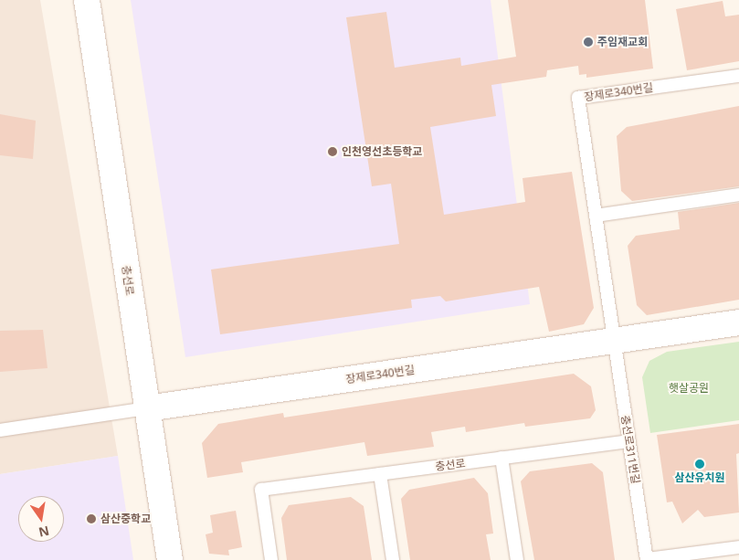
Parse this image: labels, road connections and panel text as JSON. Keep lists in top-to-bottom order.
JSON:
{
  "streets": {
    "street": ["장제로340번길", "충선로"],
    "lane": ["충선로311번길"]
  },
  "crossings": [
    ["장제로340번길", "충선로"],
    ["장제로340번길", "충선로311번길"],
    ["충선로", "충선로311번길"]
  ],
  "parks": ["햇살공원"],
  "places": [
    "주임재교회",
    "인천영선초등학교",
    "삼산유치원",
    "삼산중학교"
  ],
  "north": "bottom"
}
